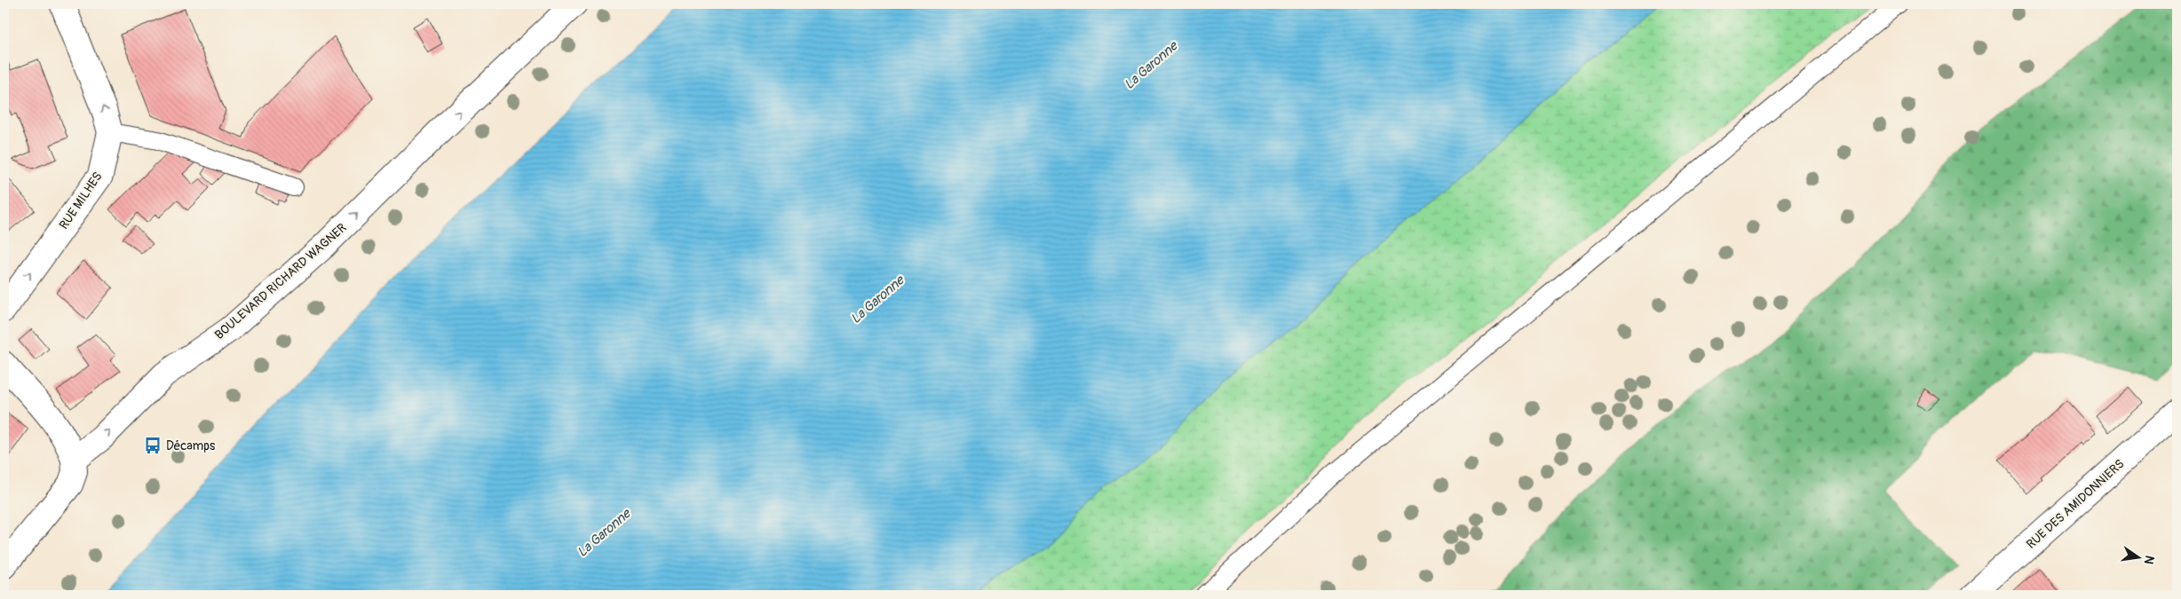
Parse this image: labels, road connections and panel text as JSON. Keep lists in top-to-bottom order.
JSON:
{
  "streets": {
    "street": ["RUE MILHES", "BOULEVARD RICHARD WAGNER", "RUE DES AMIDONNIERS"]
  },
  "one_way": ["RUE MILHES", "BOULEVARD RICHARD WAGNER"],
  "water": ["La Garonne"],
  "places": {
    "bus stop": ["Décamps"]
  },
  "north": "right"
}
